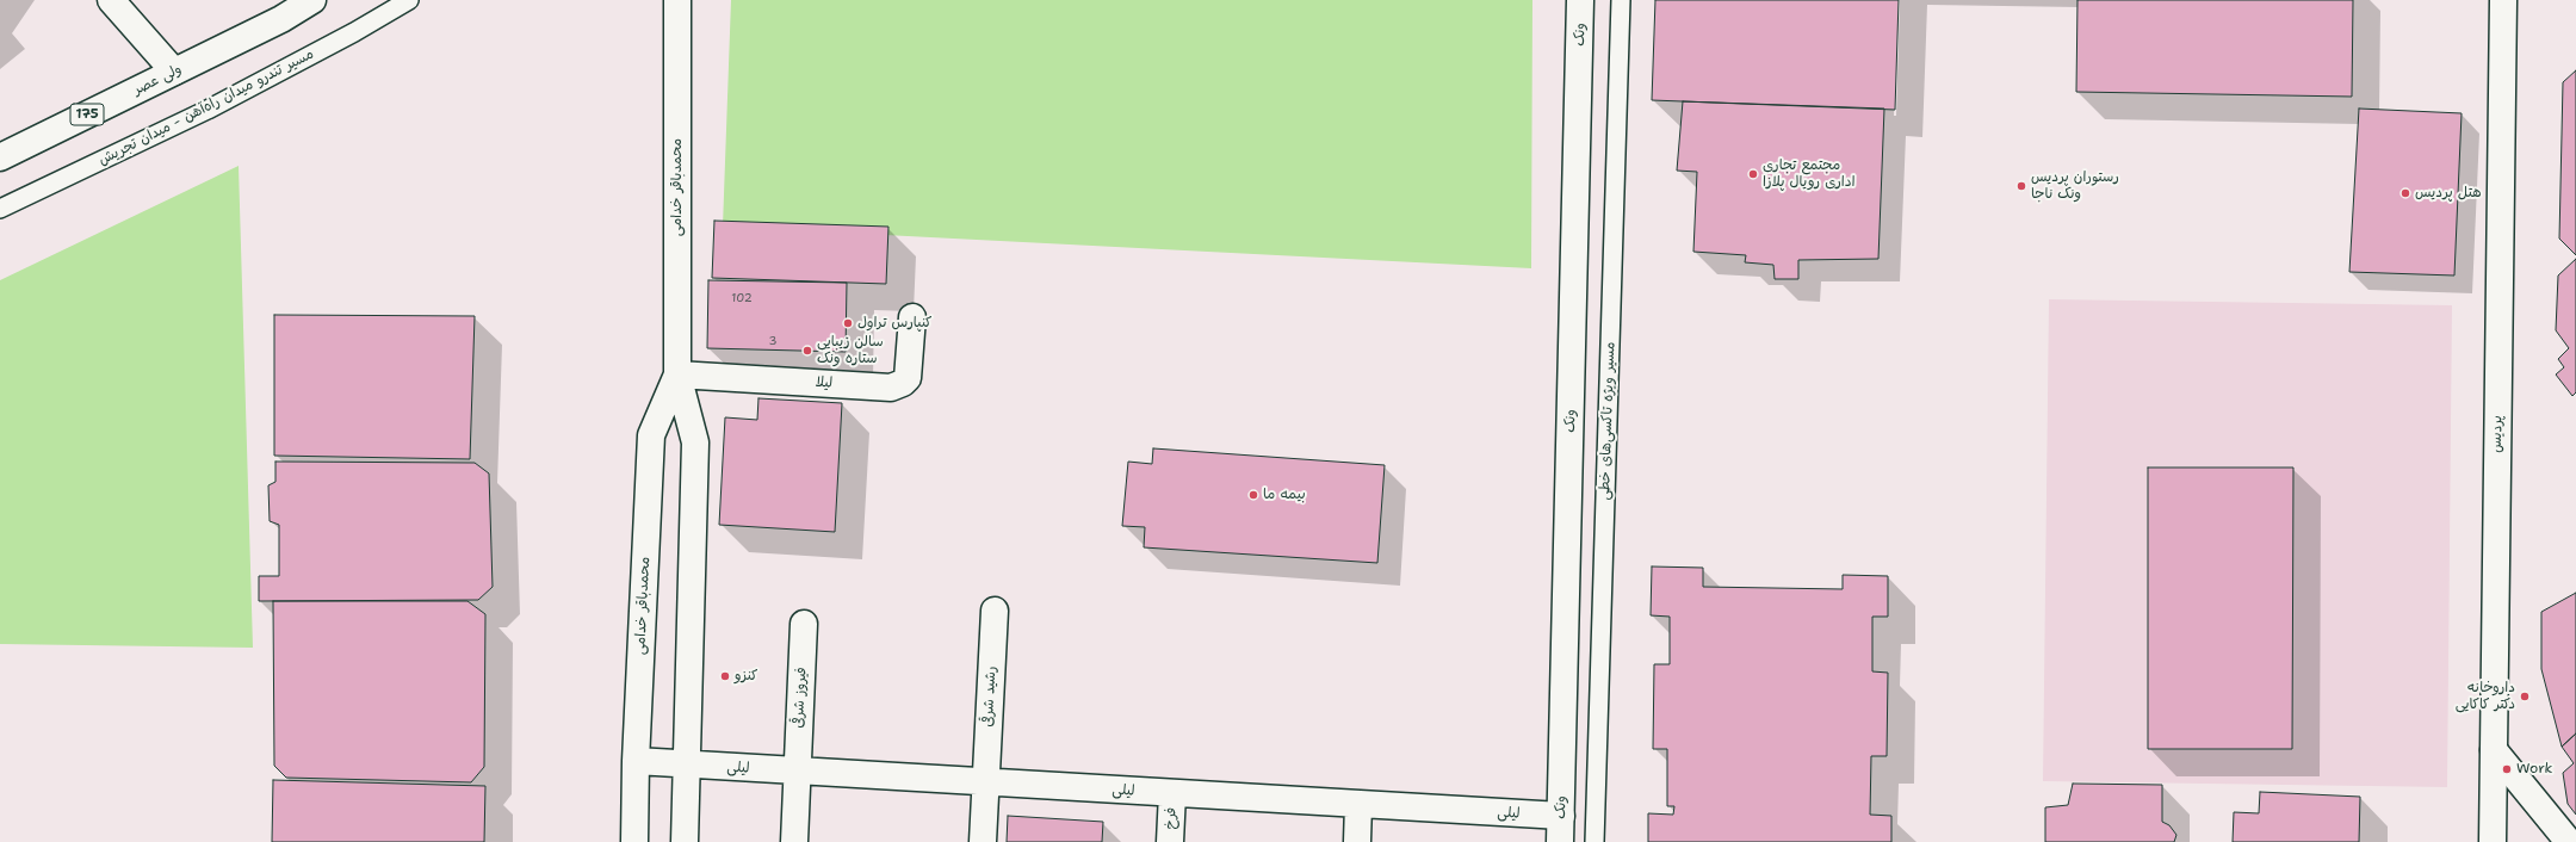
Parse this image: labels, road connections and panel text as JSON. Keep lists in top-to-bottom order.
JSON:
{
  "streets": {
    "street": [
      "ونک",
      "ولی عصر",
      "175",
      "محمدباقر خدامی",
      "لیلا",
      "پردیس",
      "رشید شرقی",
      "فیروز شرقی",
      "لیلی",
      "فرخ"
    ],
    "lane": ["مسیر تندرو میدان راه‌آهن - میدان تجریش", "مسیر ویژه تاکسی‌های خطی"]
  },
  "crossings": [
    ["ونک", "لیلی"],
    ["محمدباقر خدامی", "لیلا"],
    ["محمدباقر خدامی", "لیلی"],
    ["رشید شرقی", "لیلی"],
    ["فیروز شرقی", "لیلی"],
    ["لیلی", "فرخ"]
  ],
  "places": [
    "مجتمع تجاری اداری رویال پلازا",
    "رستوران پردیس ونک ناجا",
    "هتل پردیس",
    "کنپارس تراول",
    "سالن زیبایی ستاره ونک",
    "بیمه ما",
    "کنزو",
    "داروخانه دکتر کاکایی",
    "Work"
  ],
  "house_numbers": ["102", "3"]
}
